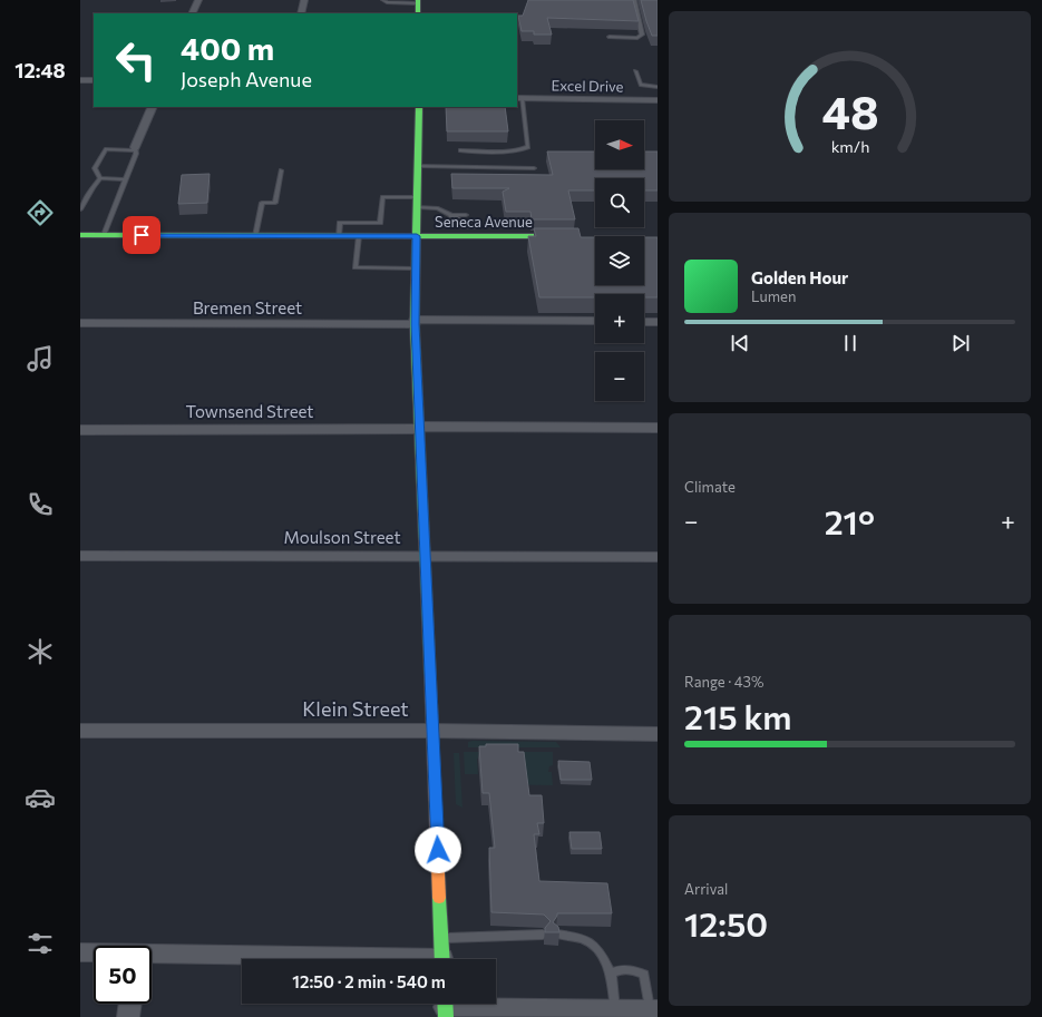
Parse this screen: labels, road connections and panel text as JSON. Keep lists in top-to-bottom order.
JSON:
{
  "streets": {
    "main road": ["Seneca Avenue"],
    "street": [
      "Excel Drive",
      "Bremen Street",
      "Townsend Street",
      "Moulson Street",
      "Klein Street"
    ]
  },
  "north": "right",
  "page": {
    "tabs": "12:48",
    "turn": ["400 m", "Joseph Avenue"],
    "map_buttons": ["+", "−"],
    "song": ["Golden Hour", "Lumen"],
    "tile": [
      "Climate",
      ["Range · 43%", "215 km"],
      ["Arrival", "12:50"]
    ],
    "heat": ["−", "21°", "+"],
    "limit": "50",
    "trip": "12:50 · 2 min · 540 m",
    "gauge": ["48", "km/h"]
  }
}
